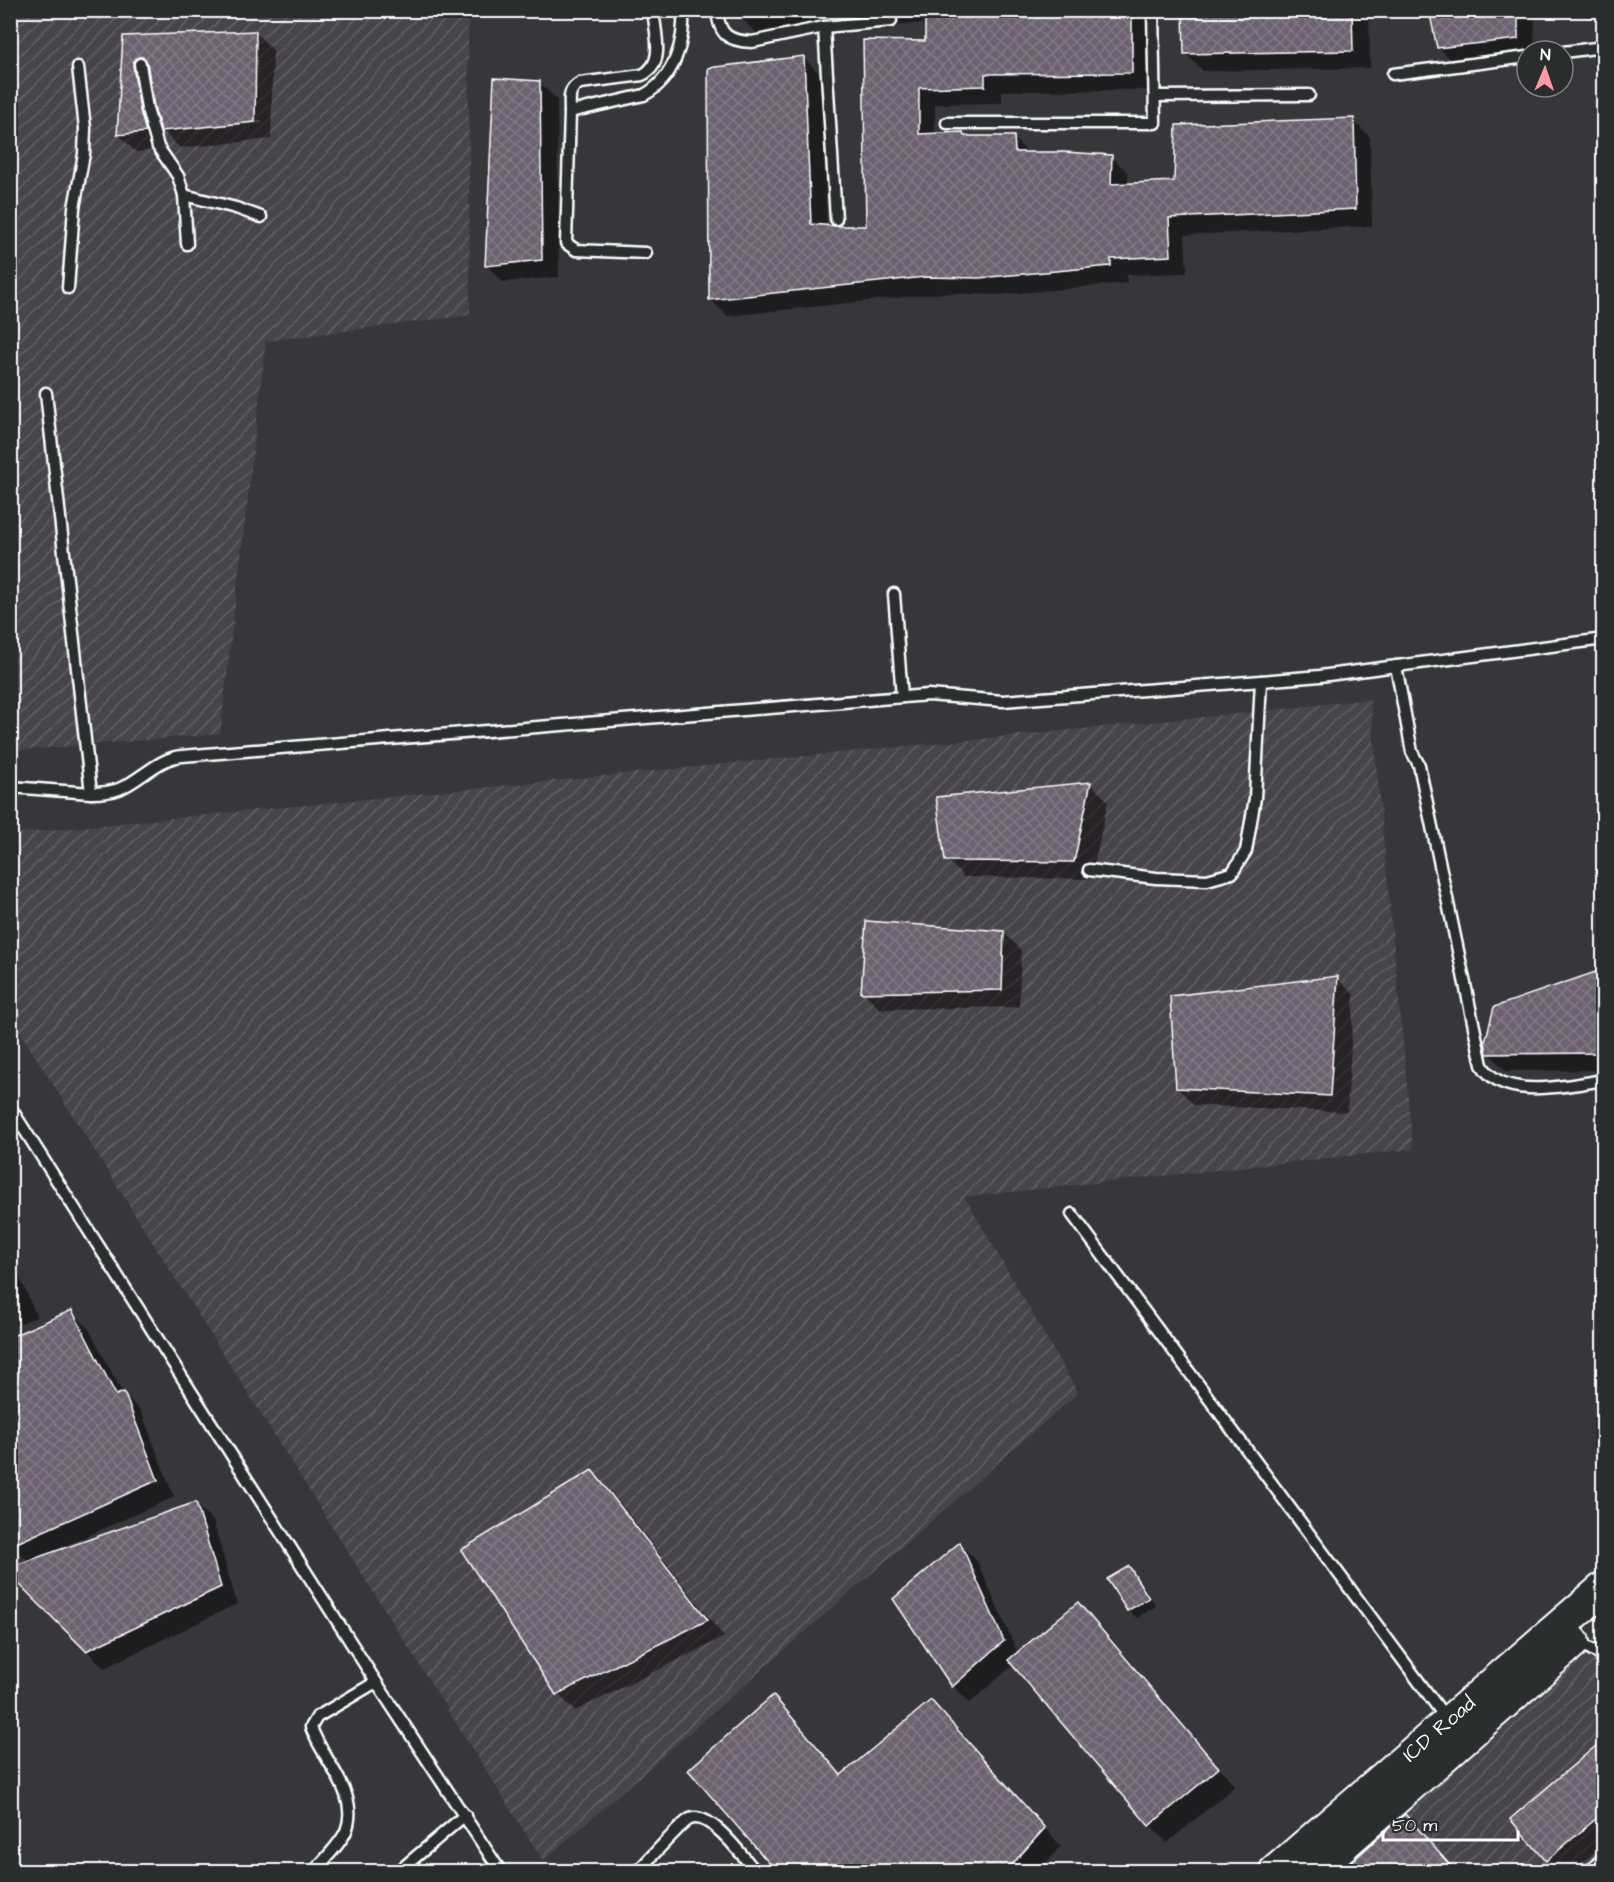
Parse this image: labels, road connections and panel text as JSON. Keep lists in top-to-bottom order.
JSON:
{
  "streets": {
    "main road": ["ICD Road"]
  },
  "scale_bar": "50 m",
  "north": "top"
}
